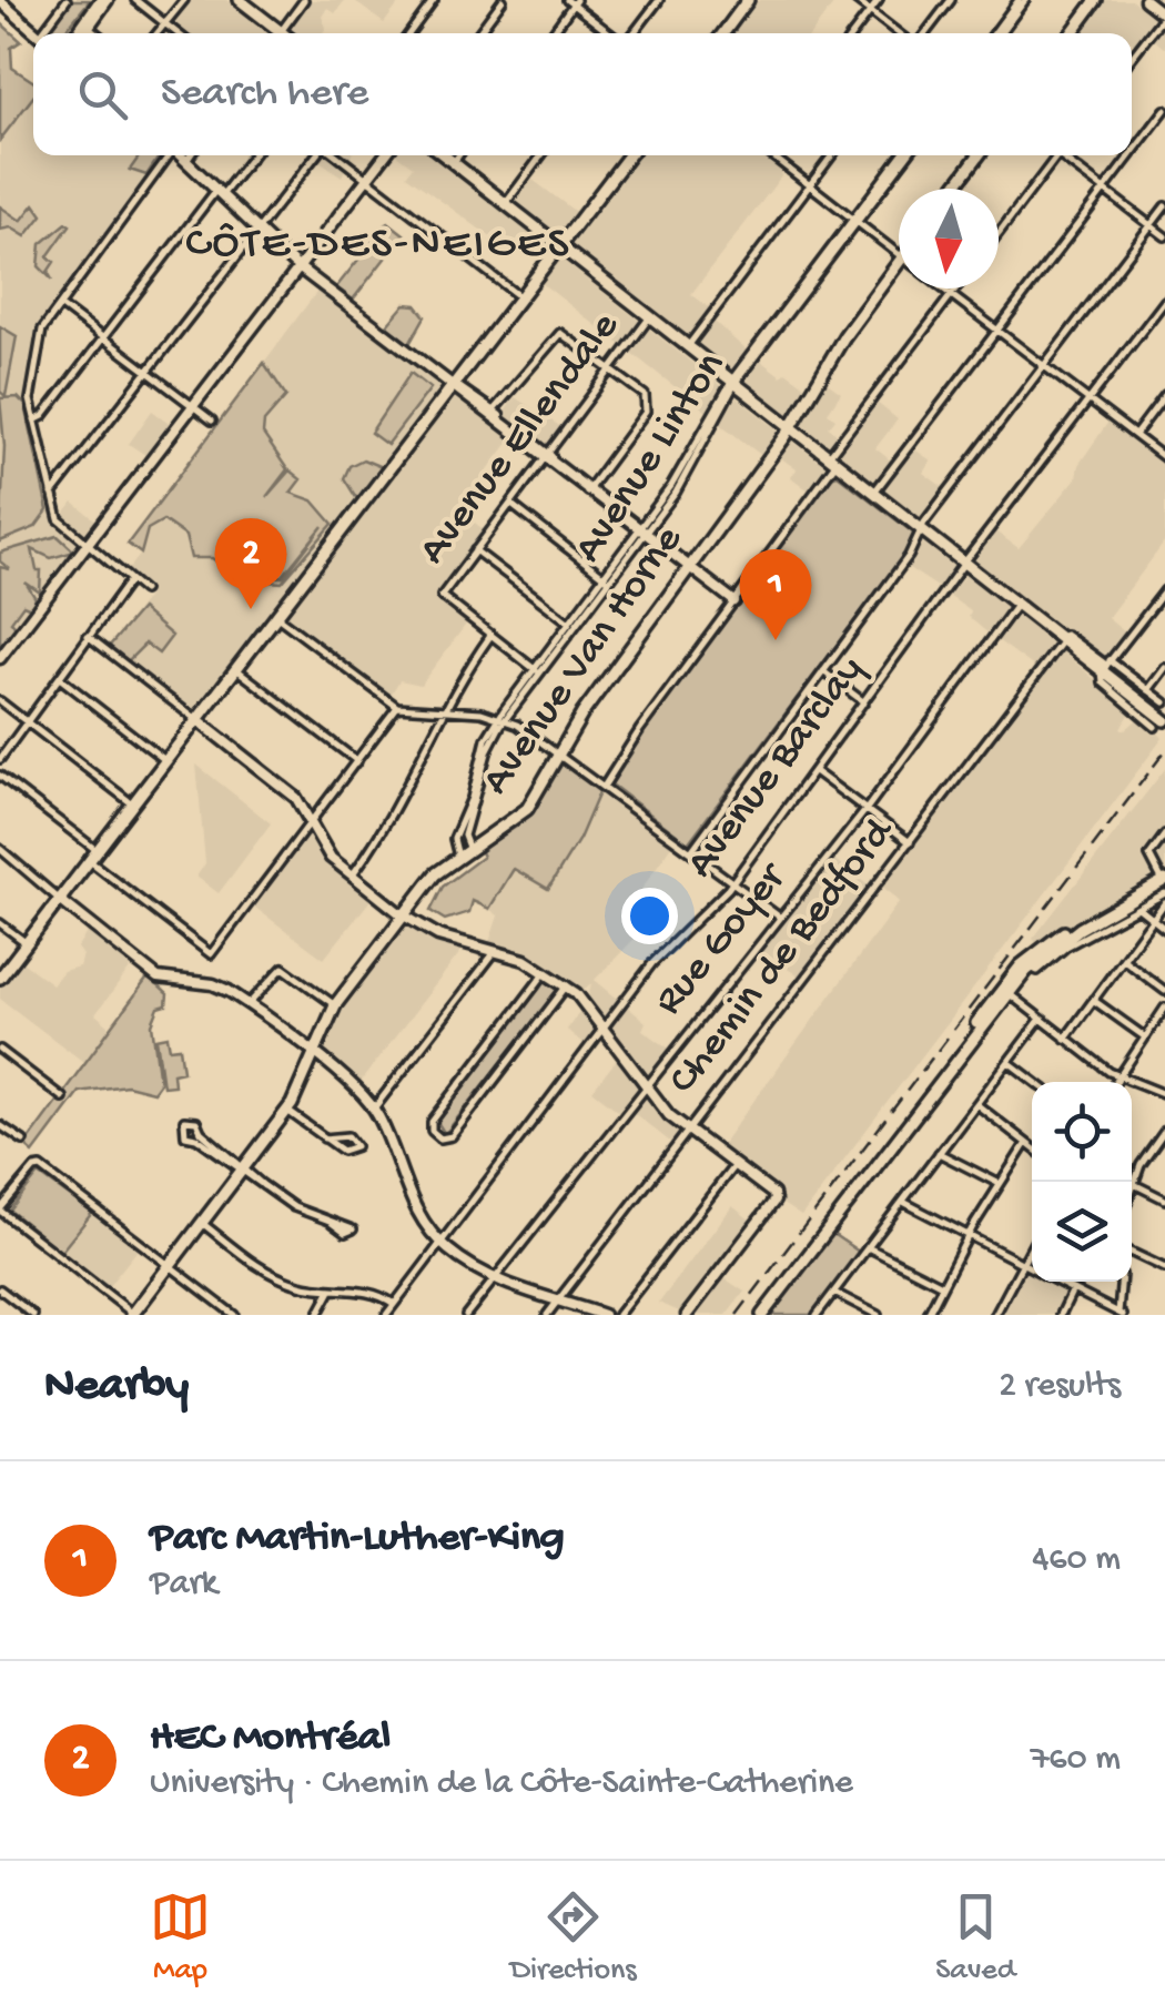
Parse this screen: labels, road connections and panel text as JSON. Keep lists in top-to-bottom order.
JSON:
{
  "streets": {
    "main road": ["Avenue Van Horne"],
    "street": [
      "Avenue Ellendale",
      "Avenue Linton",
      "Avenue Barclay",
      "Rue Goyer",
      "Chemin de Bedford"
    ]
  },
  "crossings": [
    ["Avenue Linton", "Avenue Van Horne"]
  ],
  "districts": ["CÔTE-DES-NEIGES"],
  "north": "bottom",
  "page": {
    "search": "Search here",
    "pins": ["2", "1"],
    "heading": ["Nearby", "2 results"],
    "list": [
      {
        "mark": "1",
        "name": "Parc Martin-Luther-King",
        "note": "Park",
        "value": "460 m"
      },
      {
        "mark": "2",
        "name": "HEC Montréal",
        "note": "University · Chemin de la Côte-Sainte-Catherine",
        "value": "760 m"
      }
    ],
    "nav": ["Map", "Directions", "Saved"]
  }
}
